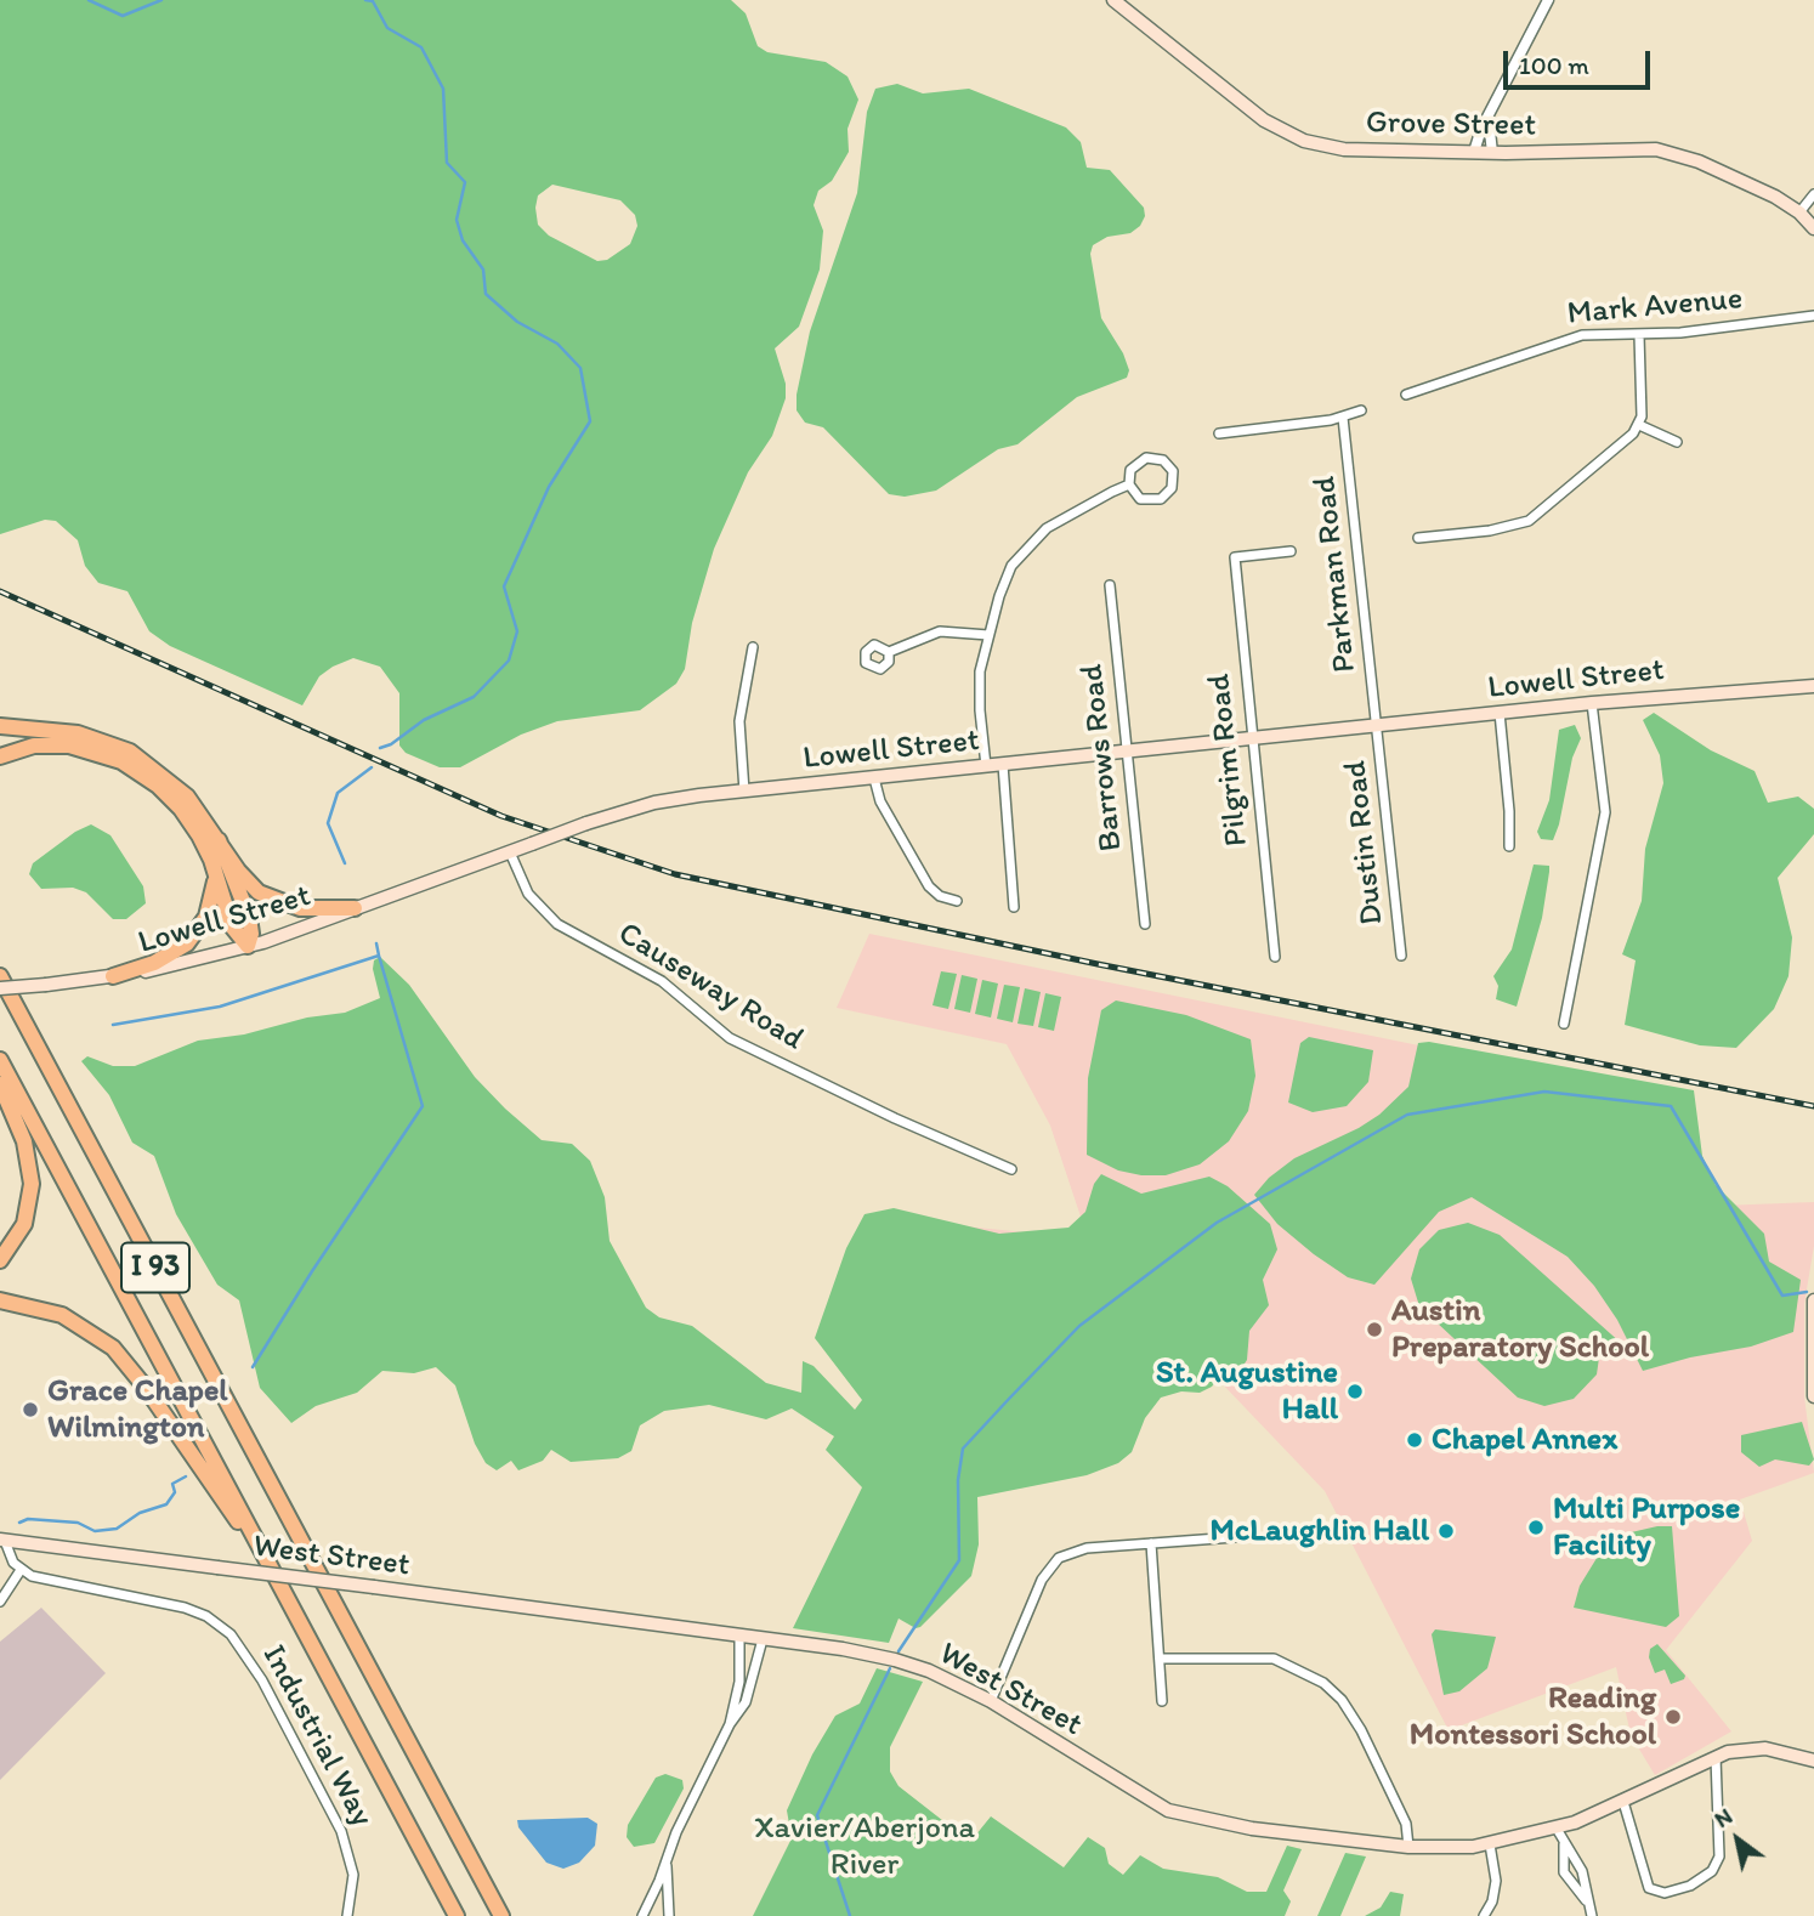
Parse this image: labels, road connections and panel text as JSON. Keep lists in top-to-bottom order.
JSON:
{
  "streets": {
    "highway": ["I 93"],
    "main road": ["Grove Street", "Lowell Street", "West Street"],
    "street": [
      "Mark Avenue",
      "Parkman Road",
      "Barrows Road",
      "Pilgrim Road",
      "Dustin Road",
      "Causeway Road",
      "Industrial Way"
    ]
  },
  "crossings": [
    ["Parkman Road", "Lowell Street"],
    ["Parkman Road", "Dustin Road"],
    ["Lowell Street", "Barrows Road"],
    ["Lowell Street", "Pilgrim Road"],
    ["Lowell Street", "Dustin Road"],
    ["Lowell Street", "Causeway Road"],
    ["Lowell Street", "I 93"]
  ],
  "parks": ["Xavier/Aberjona River"],
  "places": [
    "Austin Preparatory School",
    "St. Augustine Hall",
    "Grace Chapel Wilmington",
    "Chapel Annex",
    "Multi Purpose Facility",
    "McLaughlin Hall",
    "Reading Montessori School"
  ],
  "scale_bar": "100 m",
  "north": "top left"
}
